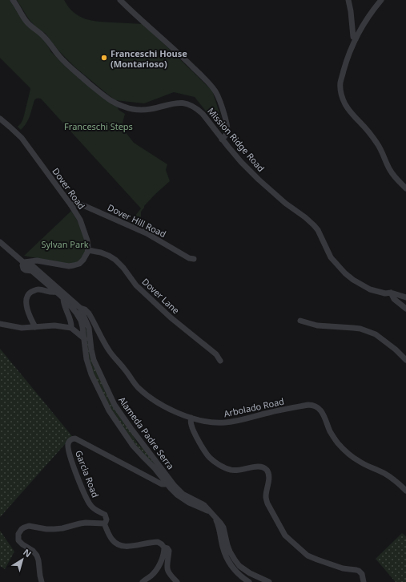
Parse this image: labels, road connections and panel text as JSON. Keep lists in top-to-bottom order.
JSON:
{
  "streets": {
    "street": [
      "Mission Ridge Road",
      "Dover Road",
      "Dover Hill Road",
      "Dover Lane",
      "Arbolado Road",
      "Alameda Padre Serra",
      "Garcia Road"
    ]
  },
  "crossings": [
    ["Dover Road", "Dover Hill Road"],
    ["Dover Road", "Dover Lane"],
    ["Arbolado Road", "Alameda Padre Serra"],
    ["Alameda Padre Serra", "Garcia Road"]
  ],
  "parks": ["Franceschi Steps", "Sylvan Park"],
  "places": ["Franceschi House (Montarioso)"],
  "north": "top right"
}
